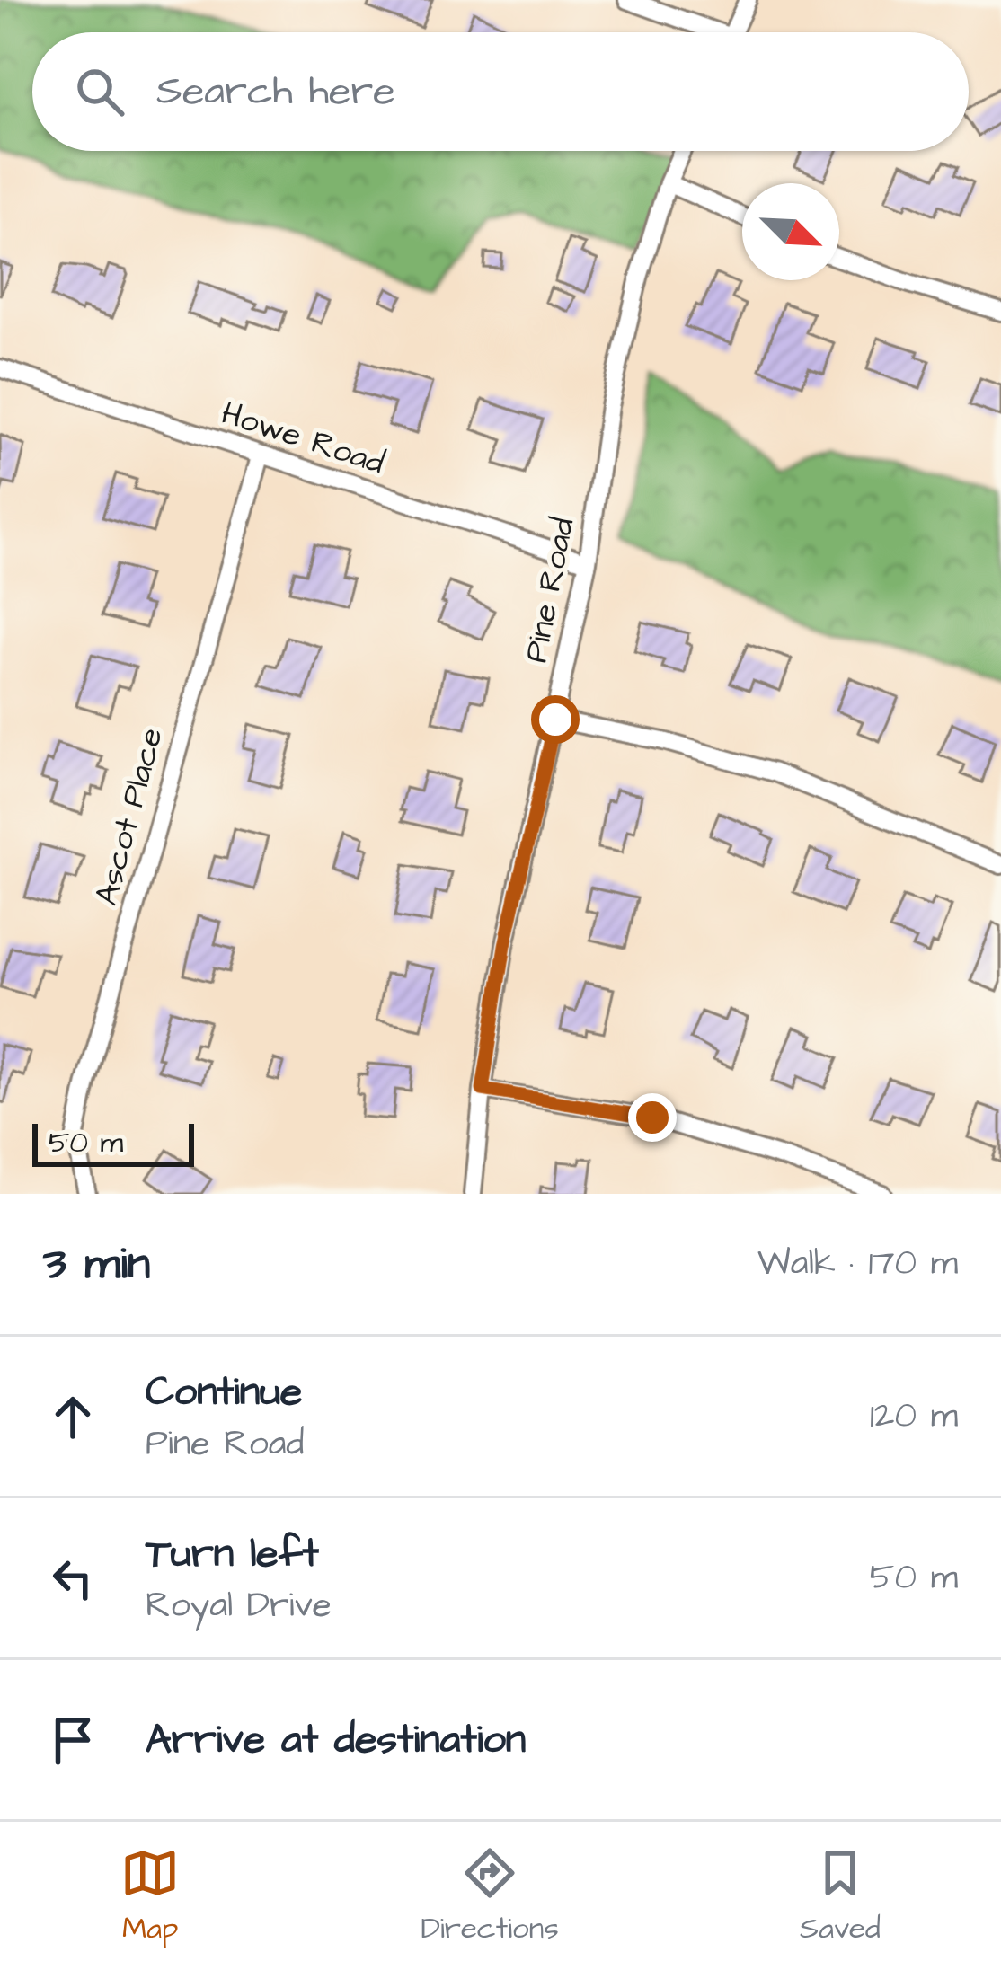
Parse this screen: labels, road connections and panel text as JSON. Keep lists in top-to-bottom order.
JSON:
{
  "streets": {
    "street": ["Howe Road", "Pine Road", "Ascot Place"]
  },
  "crossings": [
    ["Howe Road", "Pine Road"],
    ["Howe Road", "Ascot Place"]
  ],
  "scale_bar": "50 m",
  "north": "bottom right",
  "page": {
    "search": "Search here",
    "scale": "50 m",
    "heading": ["3 min", "Walk · 170 m"],
    "list": [
      ["Continue", "Pine Road", "120 m"],
      ["Turn left", "Royal Drive", "50 m"],
      "Arrive at destination"
    ],
    "nav": ["Map", "Directions", "Saved"]
  }
}
